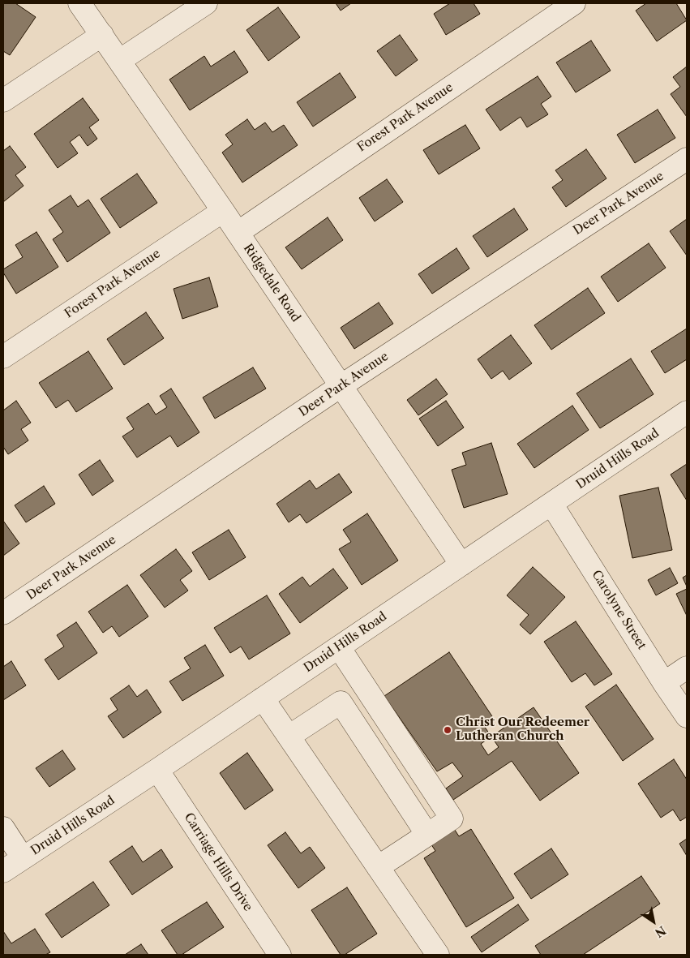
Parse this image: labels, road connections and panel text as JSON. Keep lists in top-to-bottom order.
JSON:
{
  "streets": {
    "street": [
      "Forest Park Avenue",
      "Deer Park Avenue",
      "Ridgedale Road",
      "Druid Hills Road",
      "Carolyne Street",
      "Carriage Hills Drive"
    ]
  },
  "crossings": [
    ["Forest Park Avenue", "Ridgedale Road"],
    ["Deer Park Avenue", "Ridgedale Road"],
    ["Ridgedale Road", "Druid Hills Road"],
    ["Druid Hills Road", "Carolyne Street"],
    ["Druid Hills Road", "Carriage Hills Drive"]
  ],
  "places": ["Christ Our Redeemer Lutheran Church"],
  "north": "bottom right"
}
